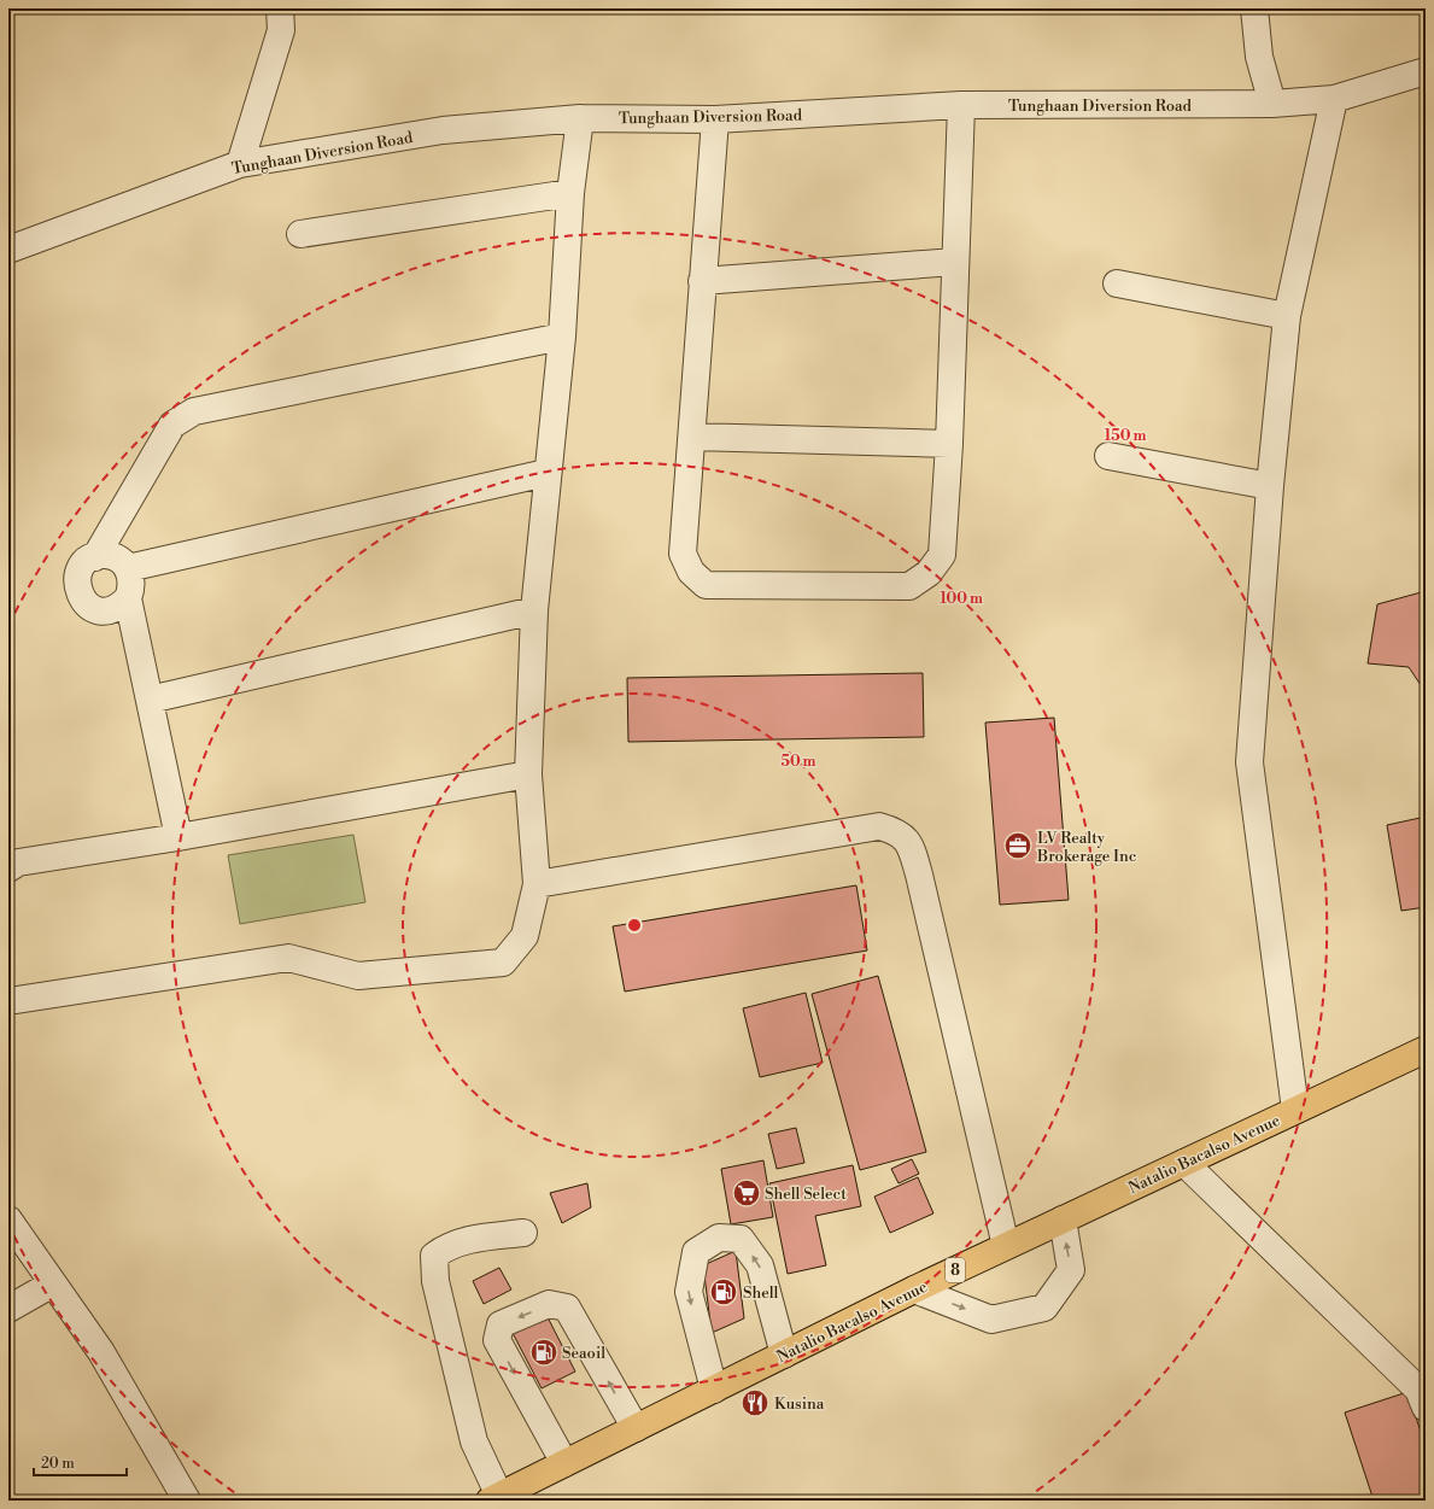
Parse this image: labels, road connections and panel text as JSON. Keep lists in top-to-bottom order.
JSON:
{
  "streets": {
    "highway": ["Natalio Bacalso Avenue", "8"],
    "street": ["Tunghaan Diversion Road"]
  },
  "places": {
    "office": ["LV Realty Brokerage Inc"],
    "supermarket": ["Shell Select"],
    "fuel station": ["Shell", "Seaoil"],
    "restaurant": ["Kusina"]
  },
  "scale_bar": "20 m",
  "rings": ["150 m", "100 m", "50 m"]
}
